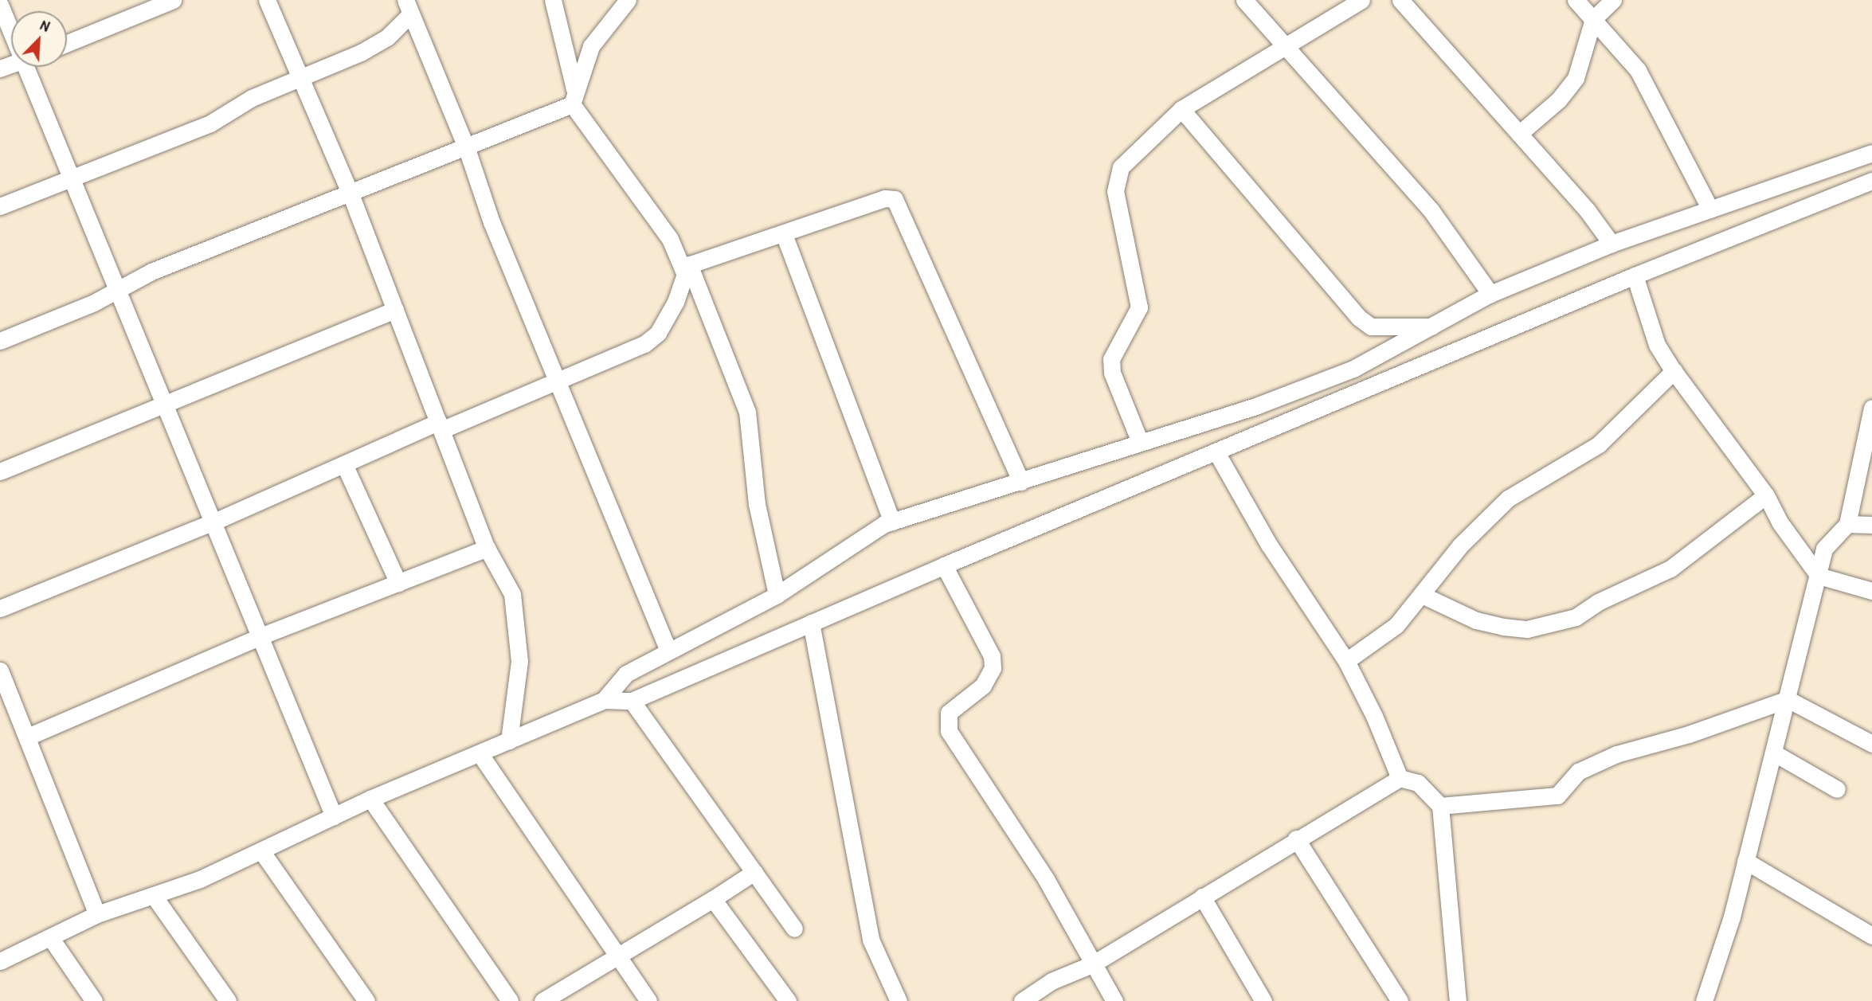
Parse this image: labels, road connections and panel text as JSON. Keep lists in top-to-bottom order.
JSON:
{
  "north": "top right"
}
